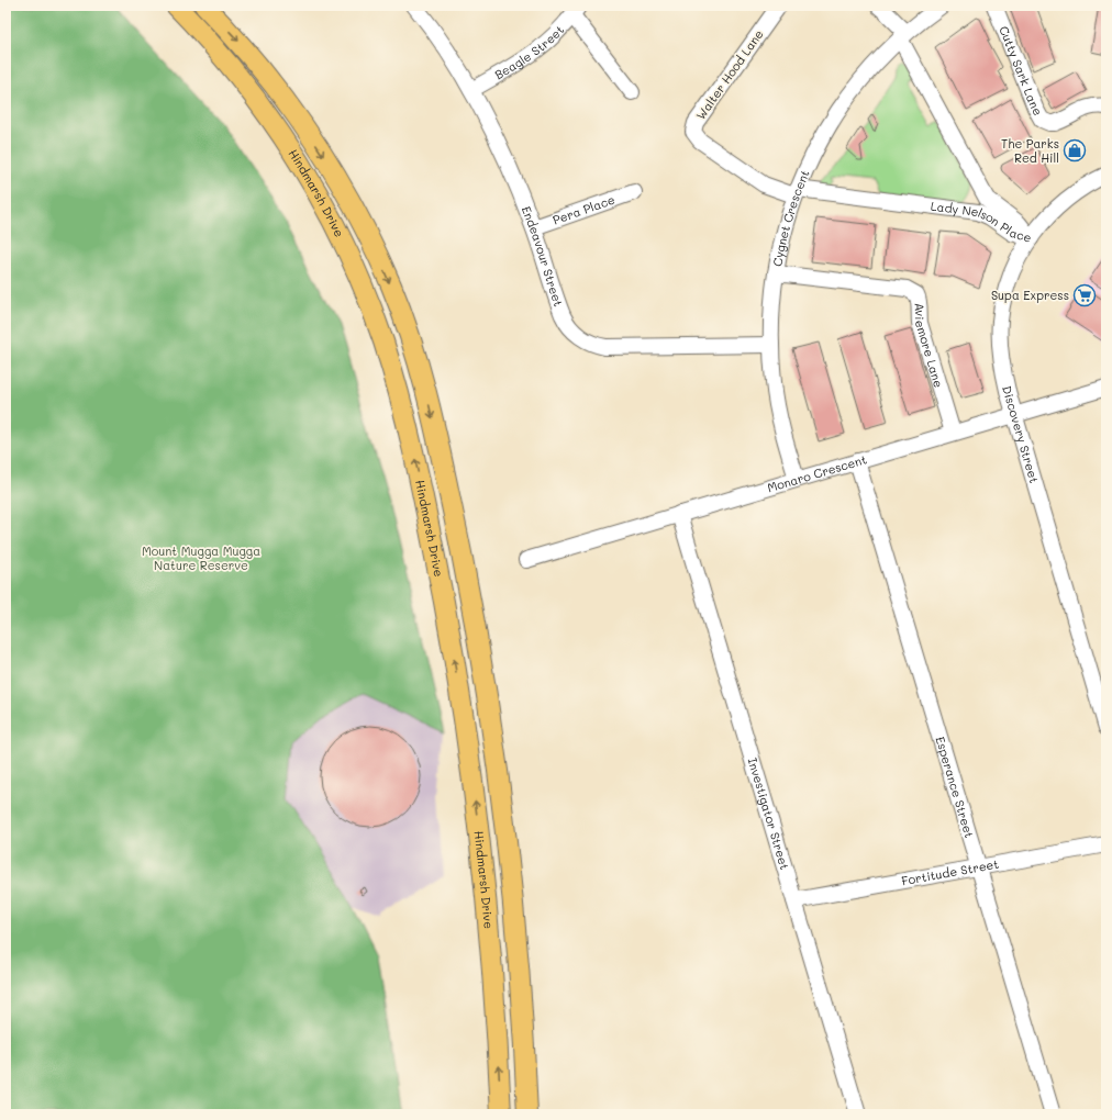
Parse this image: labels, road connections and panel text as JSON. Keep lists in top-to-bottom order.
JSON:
{
  "streets": {
    "main road": ["Hindmarsh Drive"],
    "street": [
      "Beagle Street",
      "Cutty Sark Lane",
      "Walter Hood Lane",
      "Pera Place",
      "Cygnet Crescent",
      "Lady Nelson Place",
      "Endeavour Street",
      "Aviemore Lane",
      "Discovery Street",
      "Monaro Crescent",
      "Esperance Street",
      "Investigator Street",
      "Fortitude Street"
    ]
  },
  "crossings": [
    ["Beagle Street", "Endeavour Street"],
    ["Walter Hood Lane", "Cygnet Crescent"],
    ["Walter Hood Lane", "Lady Nelson Place"],
    ["Pera Place", "Endeavour Street"],
    ["Cygnet Crescent", "Lady Nelson Place"],
    ["Cygnet Crescent", "Endeavour Street"],
    ["Cygnet Crescent", "Aviemore Lane"],
    ["Cygnet Crescent", "Monaro Crescent"],
    ["Lady Nelson Place", "Discovery Street"],
    ["Aviemore Lane", "Monaro Crescent"],
    ["Discovery Street", "Monaro Crescent"],
    ["Monaro Crescent", "Esperance Street"],
    ["Monaro Crescent", "Investigator Street"],
    ["Esperance Street", "Fortitude Street"],
    ["Investigator Street", "Fortitude Street"]
  ],
  "parks": ["Mount Mugga Mugga Nature Reserve"],
  "places": {
    "shop": ["The Parks Red Hill"],
    "supermarket": ["Supa Express"]
  }
}
